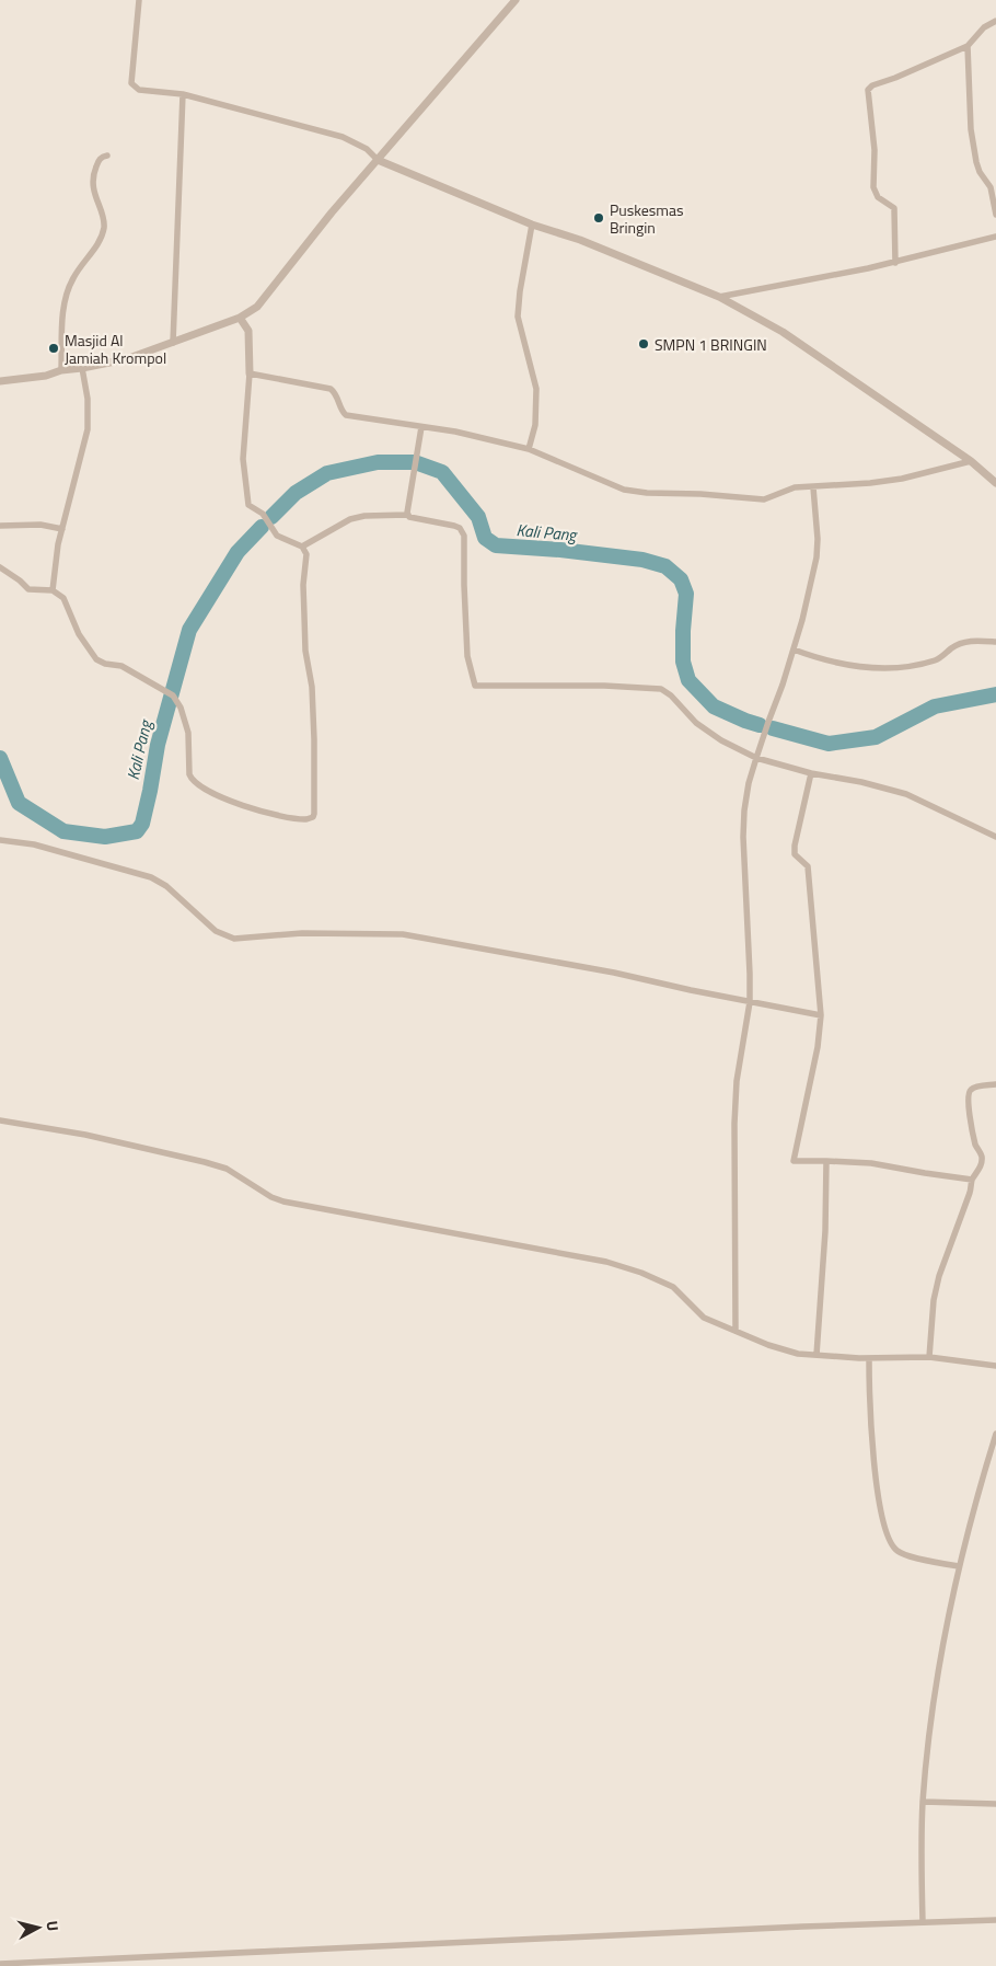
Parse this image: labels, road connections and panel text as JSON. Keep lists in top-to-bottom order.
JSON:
{
  "water": ["Kali Pang"],
  "places": ["Puskesmas Bringin", "SMPN 1 BRINGIN", "Masjid Al Jamiah Krompol"],
  "north": "right"
}
